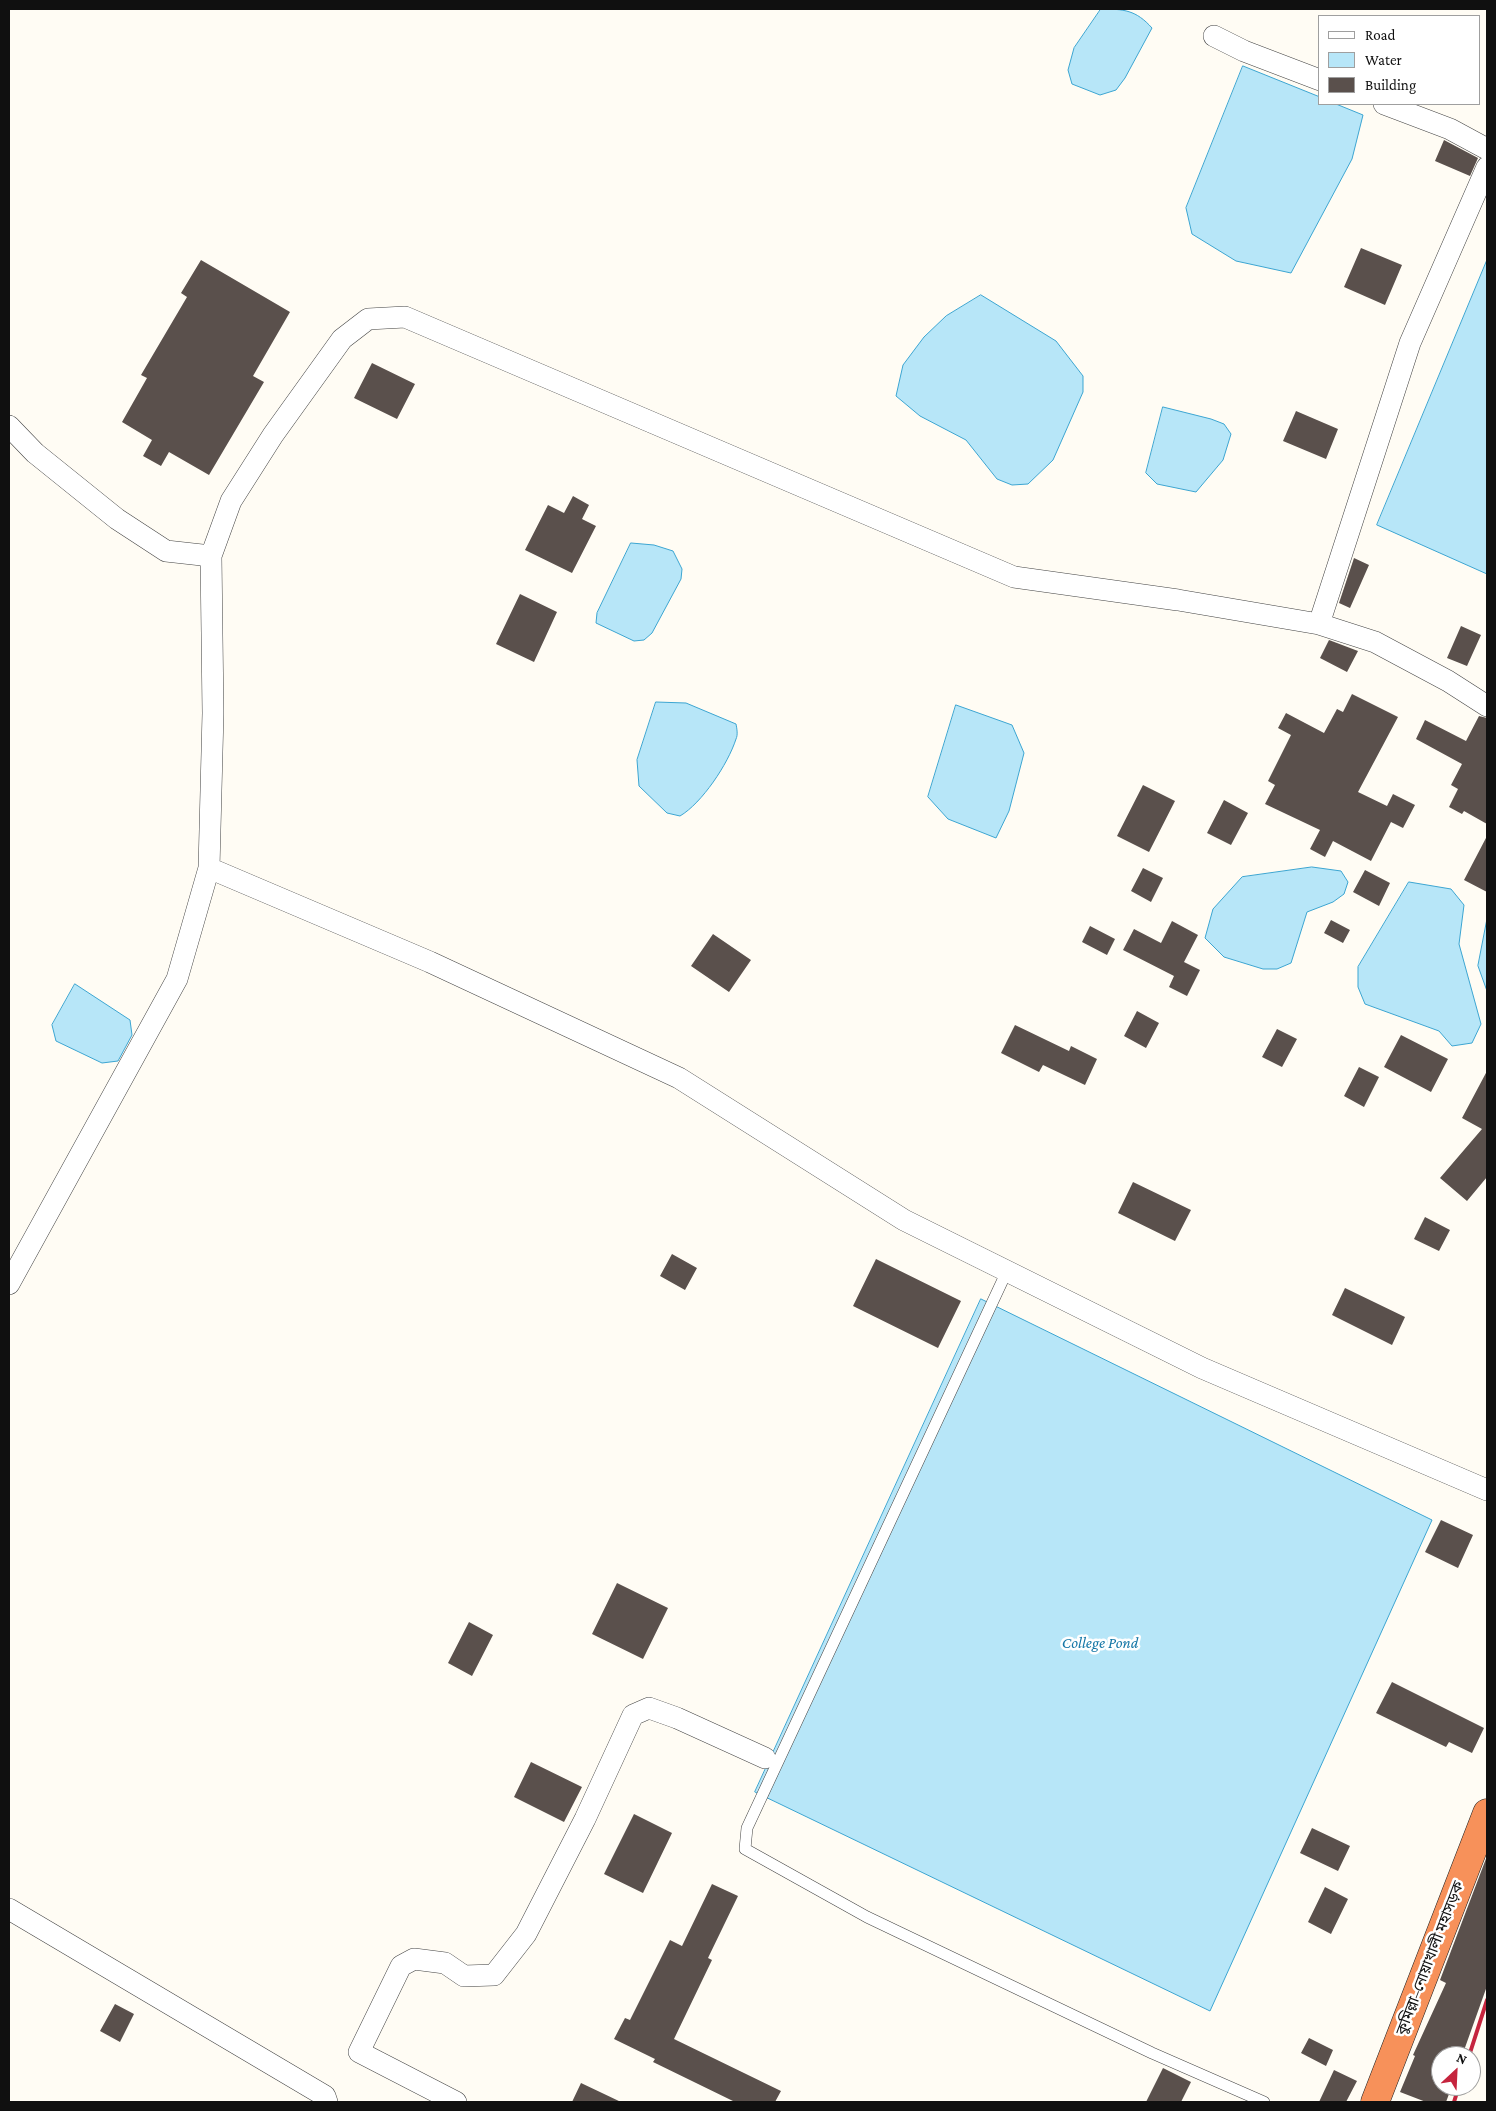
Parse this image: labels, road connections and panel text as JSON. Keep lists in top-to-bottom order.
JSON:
{
  "streets": {
    "highway": ["কুমিল্লা–নোয়াখালী মহাসড়ক"]
  },
  "water": ["College Pond"],
  "legend": ["Road", "Water", "Building"],
  "north": "top right"
}
